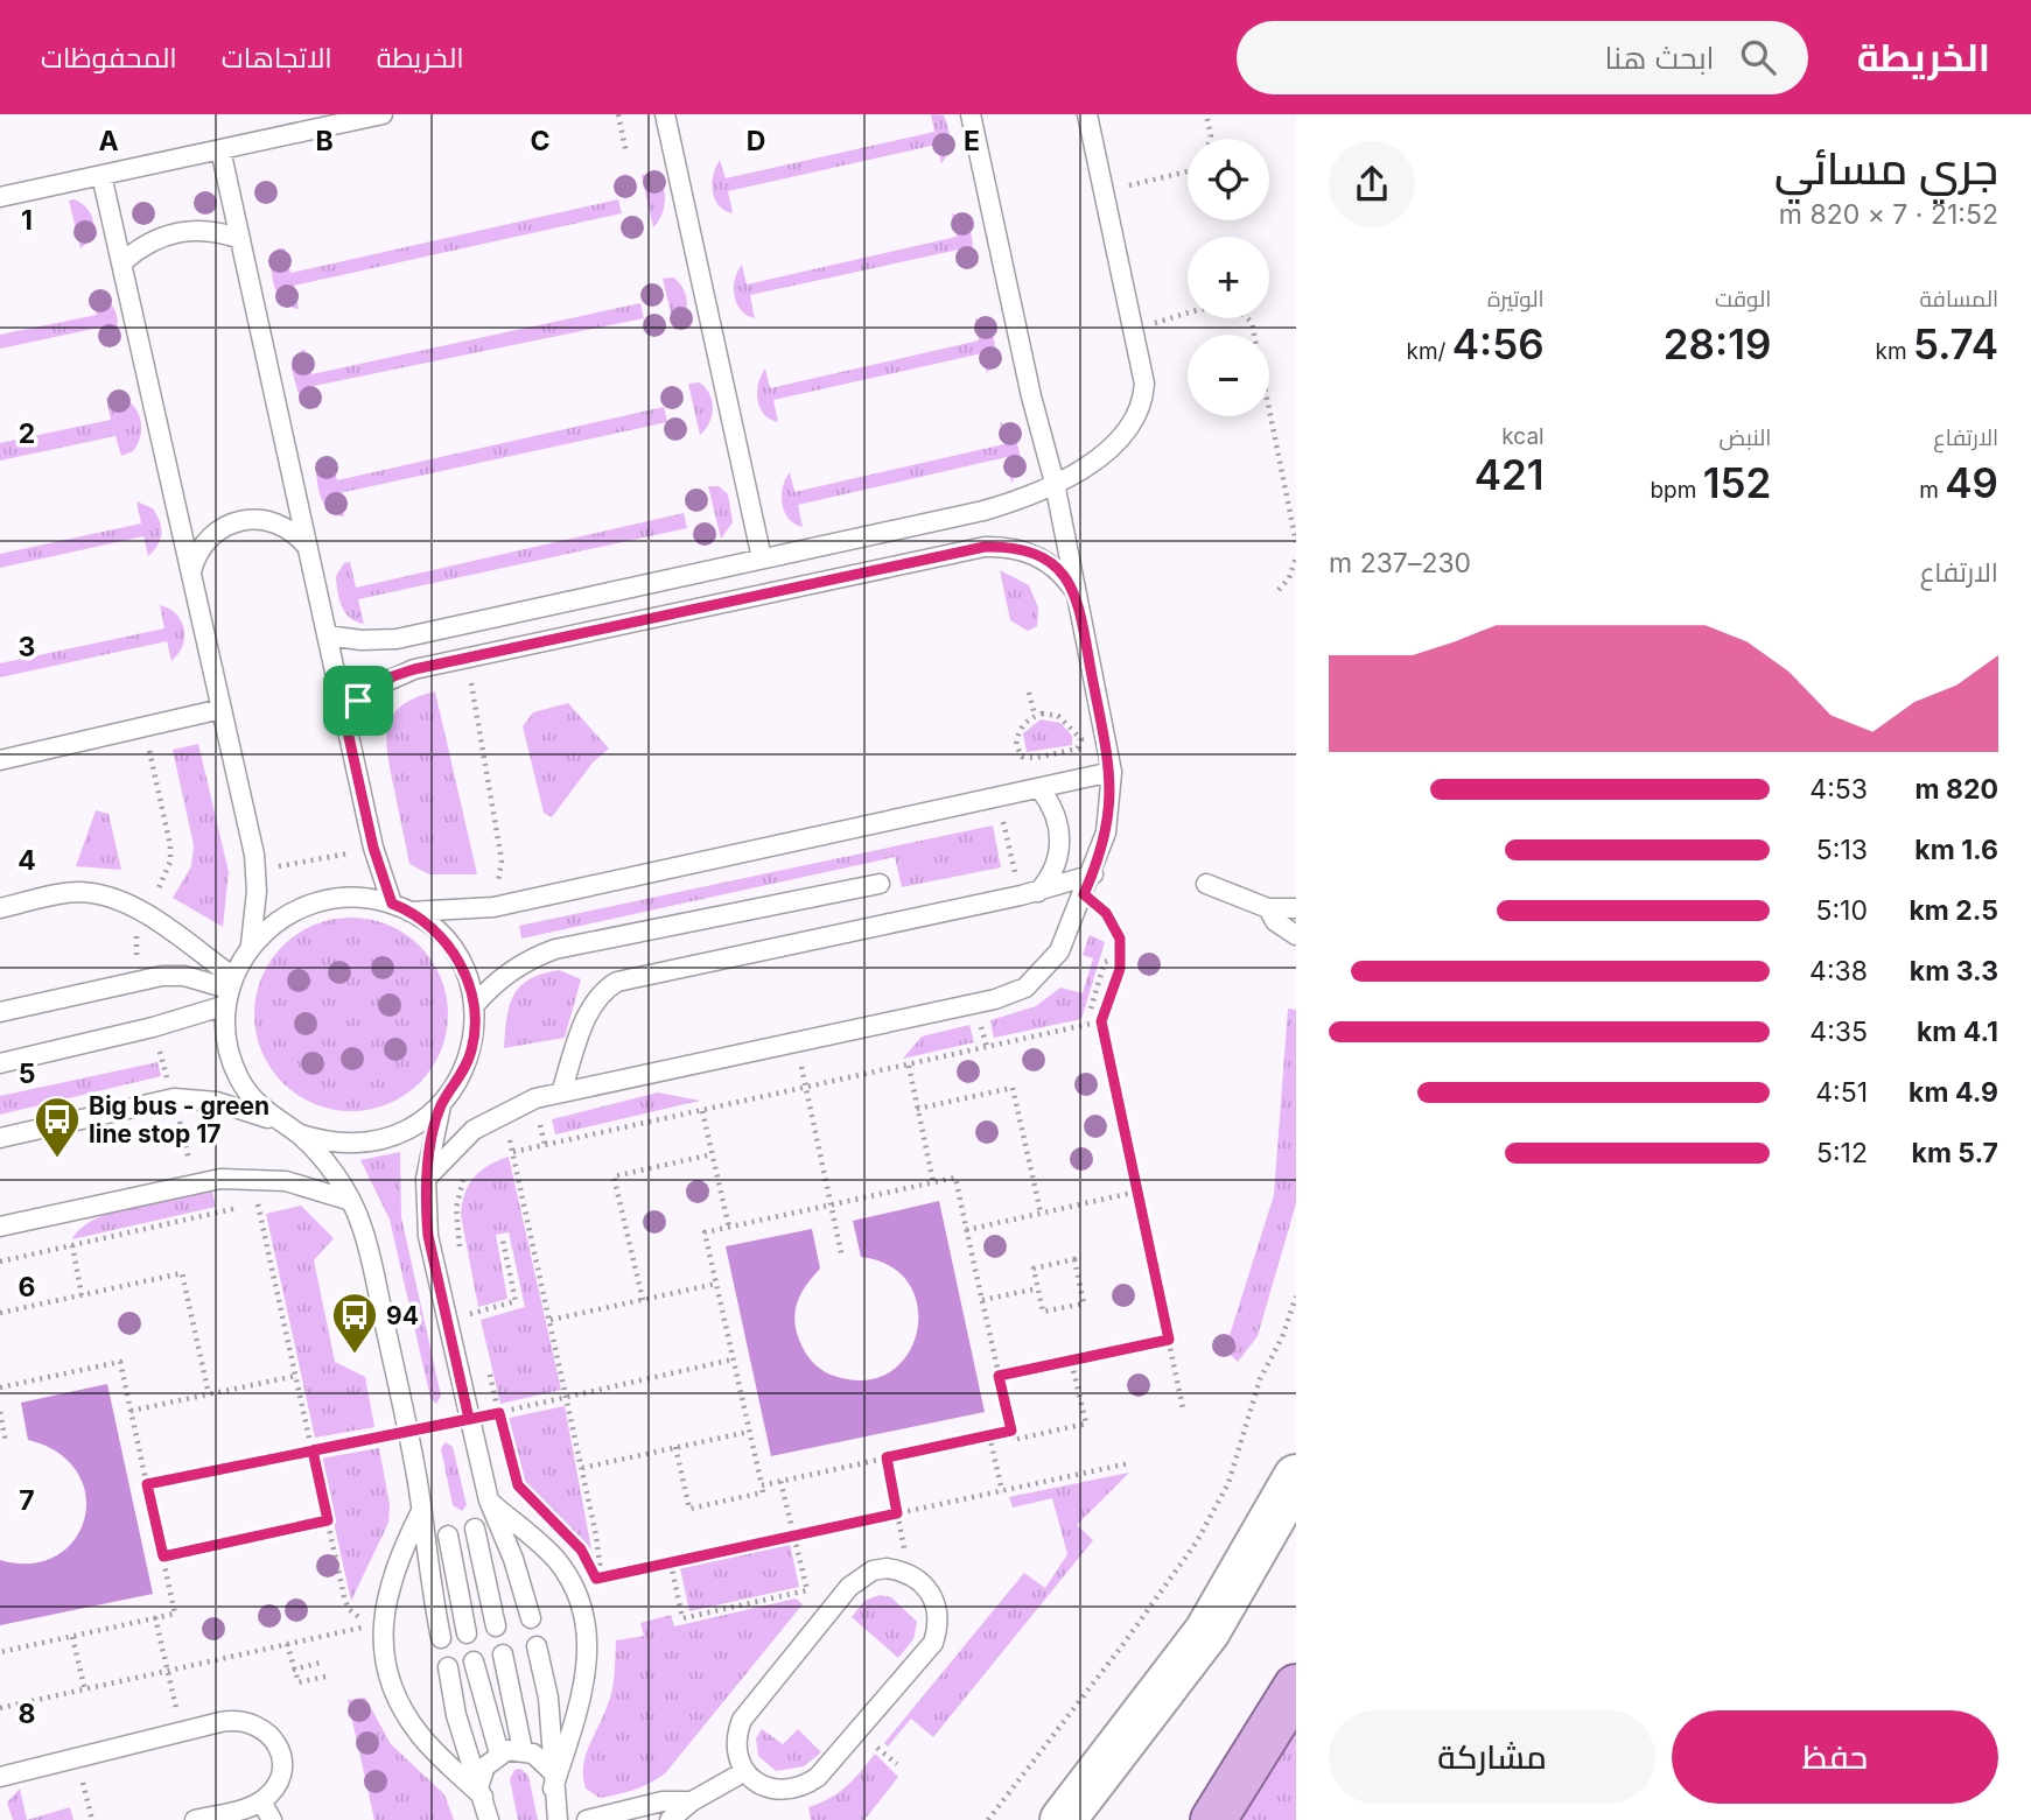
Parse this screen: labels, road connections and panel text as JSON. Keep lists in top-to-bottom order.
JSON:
{
  "places": {
    "bus stop": ["Big bus - green line stop 17", "94"]
  },
  "page": {
    "header": "الخريطة",
    "search": "ابحث هنا",
    "nav": ["الخريطة", "الاتجاهات", "المحفوظات"],
    "heading": ["جري مسائي", "21:52 · 7 × 820 m"],
    "map_buttons": ["+", "−"],
    "stats": [
      ["المسافة", "5.74 km"],
      ["الوقت", "28:19"],
      ["الوتيرة", "4:56 /km"],
      ["الارتفاع", "49 m"],
      ["النبض", "152 bpm"],
      ["kcal", "421"]
    ],
    "chart": ["الارتفاع", "230–237 m"],
    "list": [
      {
        "name": "820 m",
        "note": "4:53"
      },
      {
        "name": "1.6 km",
        "note": "5:13"
      },
      {
        "name": "2.5 km",
        "note": "5:10"
      },
      {
        "name": "3.3 km",
        "note": "4:38"
      },
      {
        "name": "4.1 km",
        "note": "4:35"
      },
      {
        "name": "4.9 km",
        "note": "4:51"
      },
      {
        "name": "5.7 km",
        "note": "5:12"
      }
    ],
    "buttons": ["حفظ", "مشاركة"]
  },
  "grid": {
    "columns": [
      "A",
      "B",
      "C",
      "D",
      "E"
    ],
    "rows": [
      "1",
      "2",
      "3",
      "4",
      "5",
      "6",
      "7",
      "8"
    ]
  }
}
